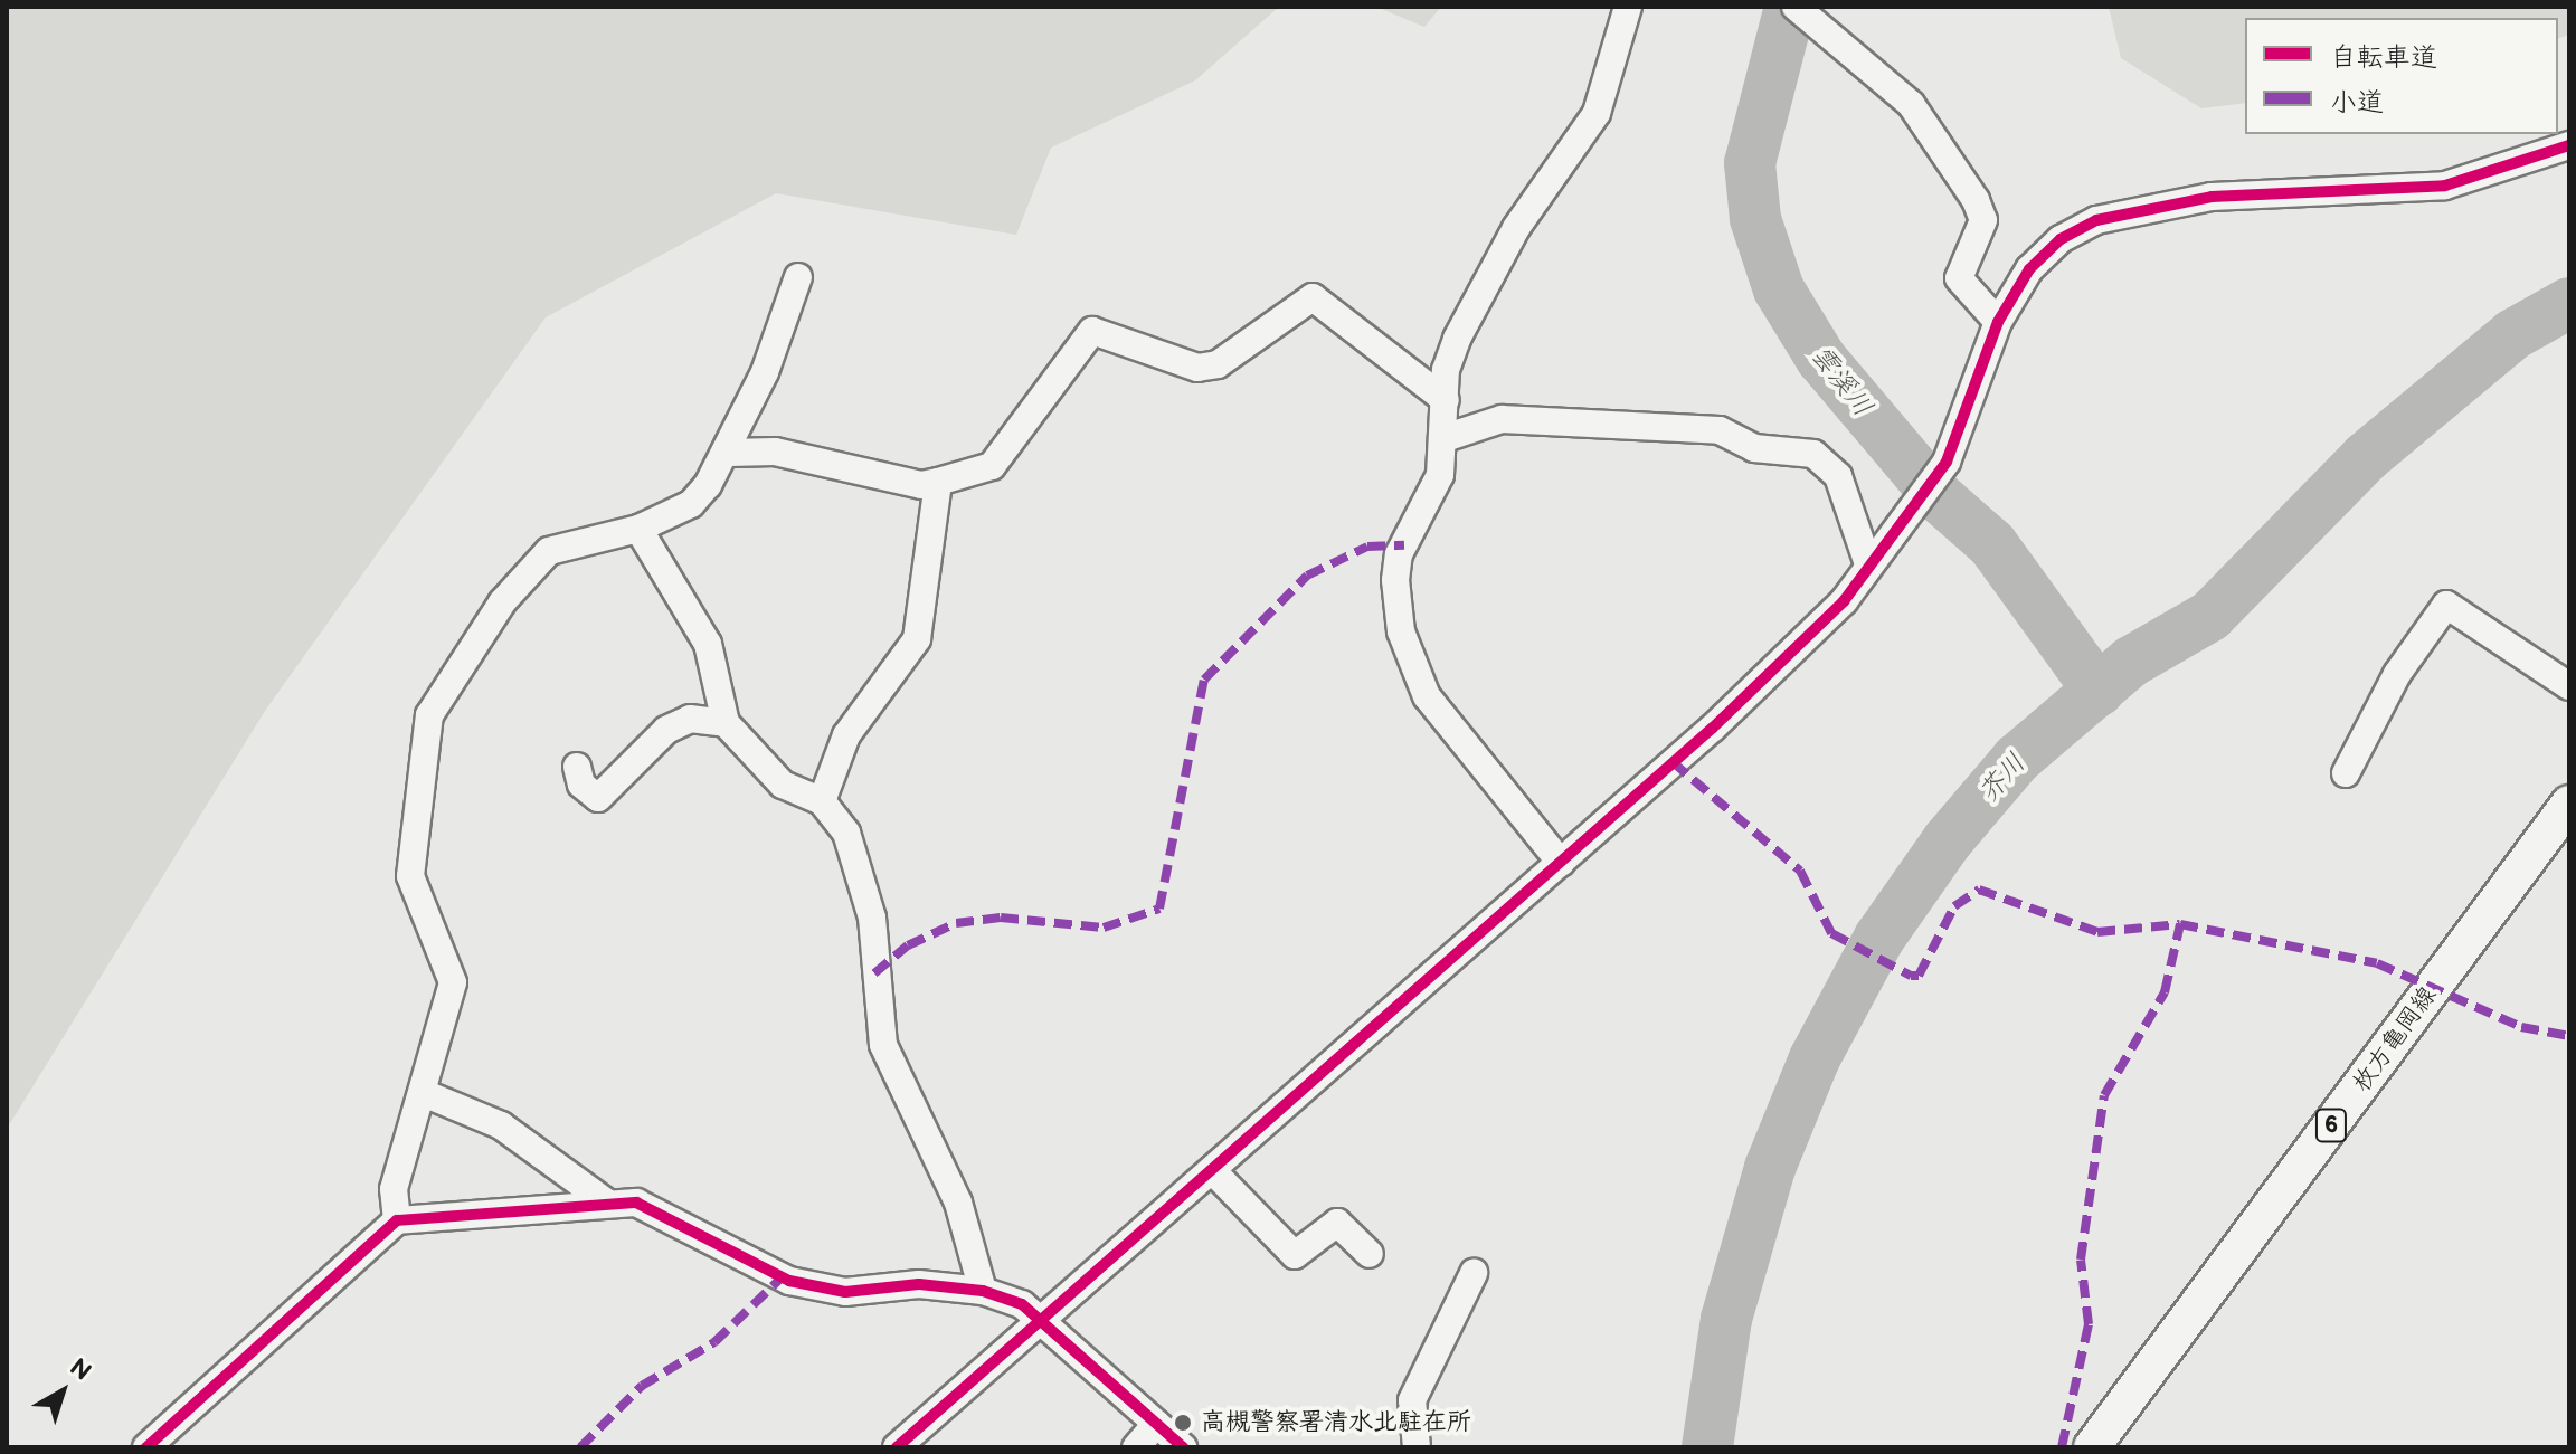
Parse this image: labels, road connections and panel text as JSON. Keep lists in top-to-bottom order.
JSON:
{
  "streets": {
    "main road": ["枚方亀岡線", "6"]
  },
  "water": ["雲溪川", "芥川"],
  "places": ["高槻警察署清水北駐在所"],
  "legend": ["自転車道", "小道"],
  "north": "top right"
}
